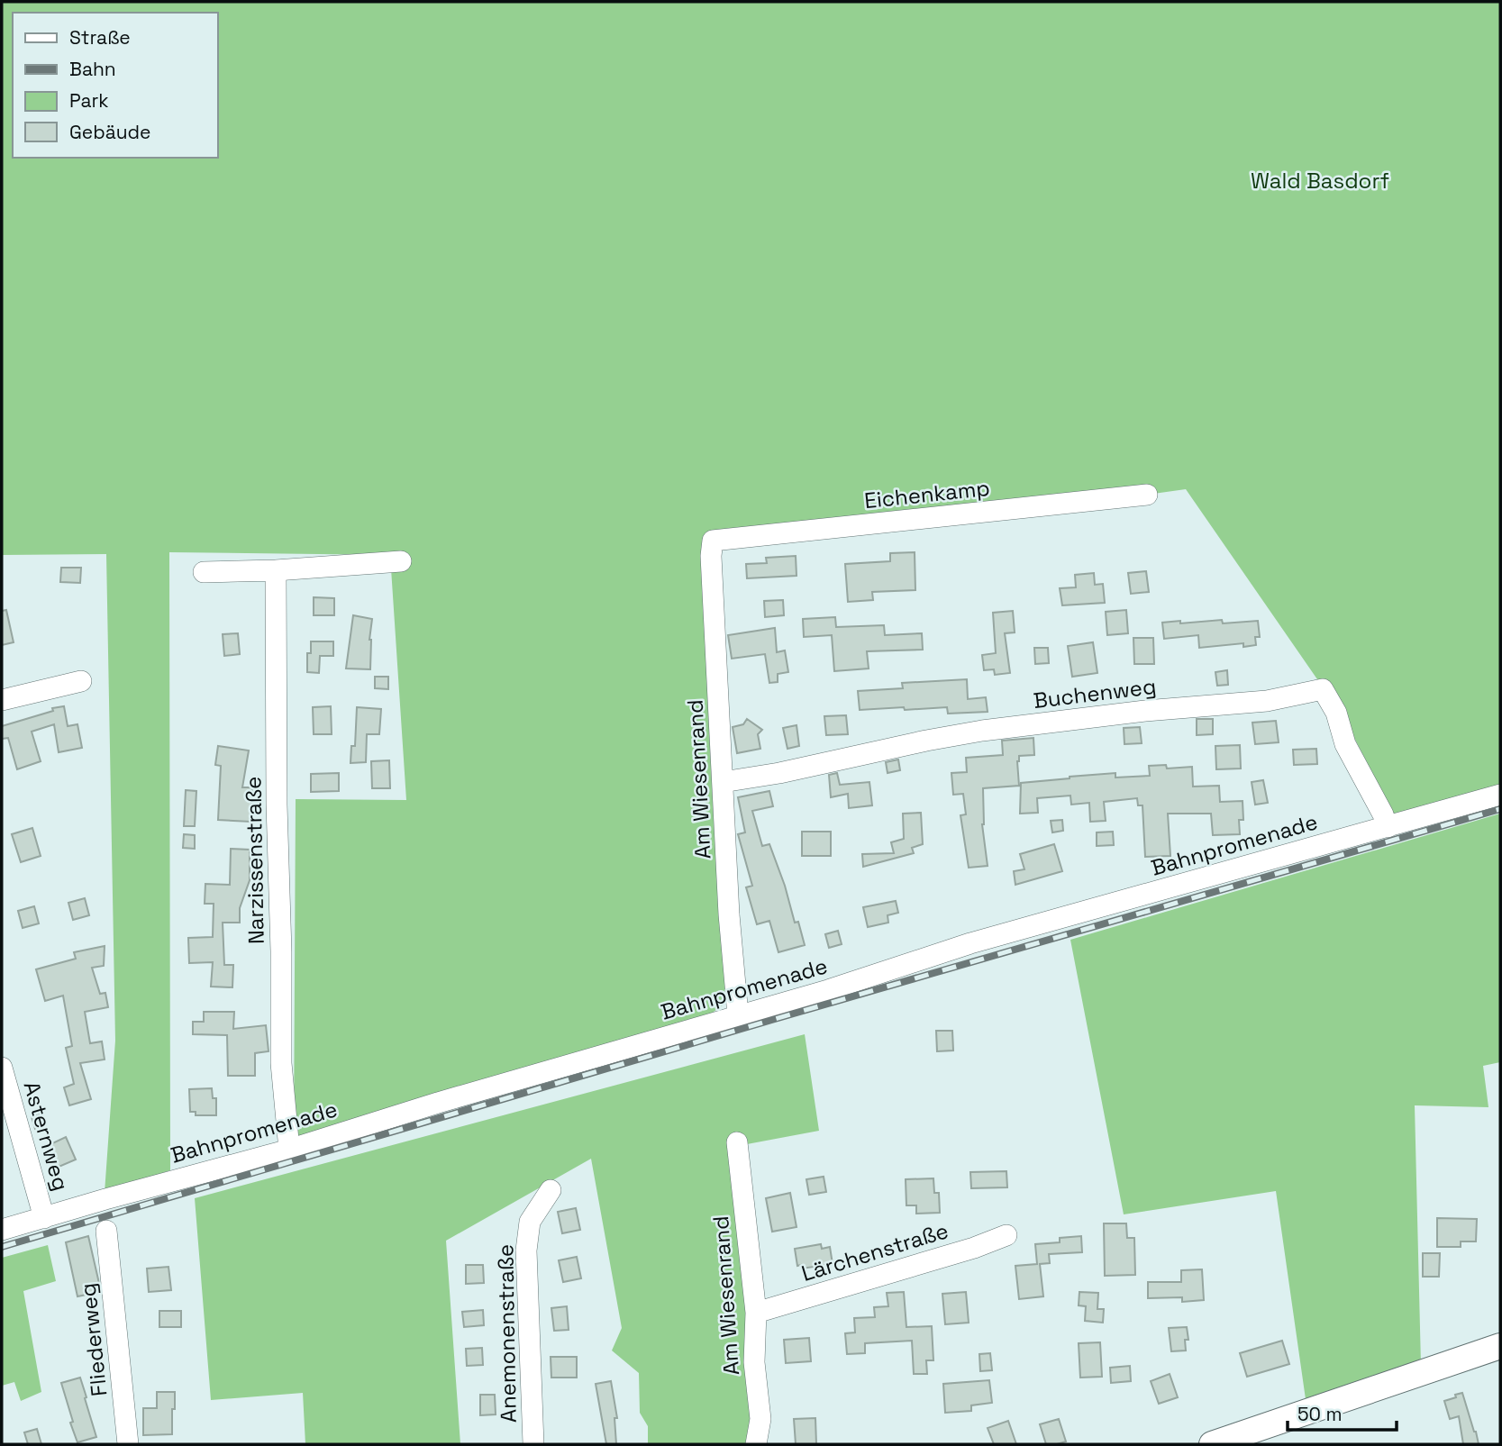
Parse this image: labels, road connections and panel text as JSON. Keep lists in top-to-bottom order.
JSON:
{
  "streets": {
    "street": [
      "Eichenkamp",
      "Buchenweg",
      "Am Wiesenrand",
      "Bahnpromenade",
      "Narzissenstraße",
      "Asternweg",
      "Lärchenstraße",
      "Anemonenstraße",
      "Fliederweg"
    ]
  },
  "crossings": [
    ["Eichenkamp", "Am Wiesenrand"],
    ["Buchenweg", "Am Wiesenrand"],
    ["Buchenweg", "Bahnpromenade"],
    ["Am Wiesenrand", "Bahnpromenade"],
    ["Am Wiesenrand", "Lärchenstraße"],
    ["Bahnpromenade", "Narzissenstraße"],
    ["Bahnpromenade", "Asternweg"]
  ],
  "parks": ["Wald Basdorf"],
  "legend": [
    "Straße",
    "Bahn",
    "Park",
    "Gebäude"
  ],
  "scale_bar": "50 m"
}
